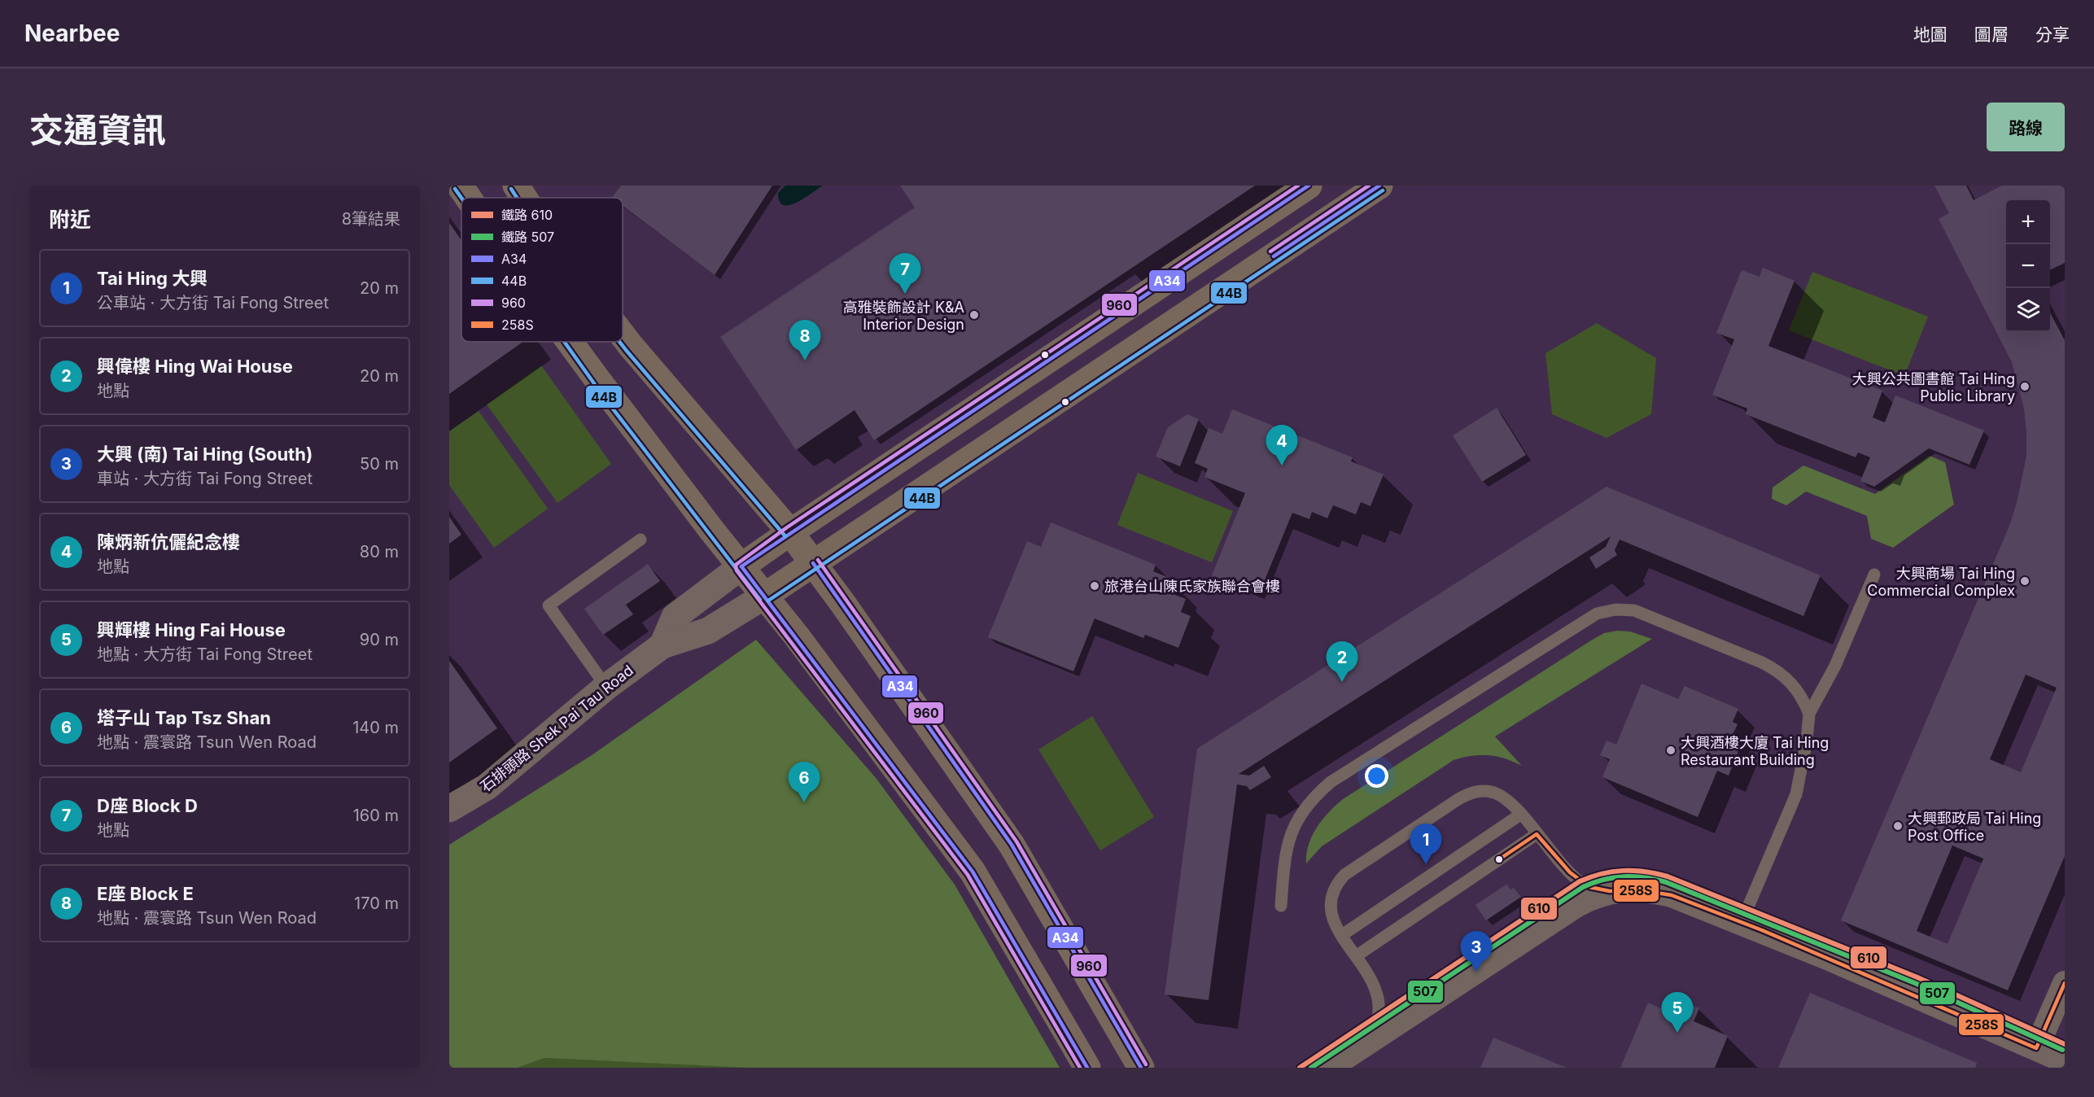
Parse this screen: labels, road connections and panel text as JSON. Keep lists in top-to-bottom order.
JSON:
{
  "streets": {
    "main road": ["石排頭路 Shek Pai Tau Road"]
  },
  "places": [
    "高雅裝飾設計 K&A Interior Design",
    "大興公共圖書館 Tai Hing Public Library",
    "大興商場 Tai Hing Commercial Complex",
    "旅港台山陳氏家族聯合會樓",
    "大興酒樓大廈 Tai Hing Restaurant Building",
    "大興郵政局 Tai Hing Post Office"
  ],
  "lines": [
    "transit line A34",
    "transit line 960",
    "transit line 44B",
    "transit line 258S",
    "rail line 610",
    "rail line 507"
  ],
  "legend": [
    "鐵路 610",
    "鐵路 507",
    "A34",
    "44B",
    "960",
    "258S"
  ],
  "page": {
    "header": "Nearbee",
    "nav": ["地圖", "圖層", "分享"],
    "title": "交通資訊",
    "buttons": "路線",
    "heading": ["附近", "8筆結果"],
    "map_buttons": ["+", "−"],
    "list": [
      {
        "mark": "1",
        "name": "Tai Hing 大興",
        "note": "公車站 · 大方街 Tai Fong Street",
        "value": "20 m"
      },
      {
        "mark": "2",
        "name": "興偉樓 Hing Wai House",
        "note": "地點",
        "value": "20 m"
      },
      {
        "mark": "3",
        "name": "大興 (南) Tai Hing (South)",
        "note": "車站 · 大方街 Tai Fong Street",
        "value": "50 m"
      },
      {
        "mark": "4",
        "name": "陳炳新伉儷紀念樓",
        "note": "地點",
        "value": "80 m"
      },
      {
        "mark": "5",
        "name": "興輝樓 Hing Fai House",
        "note": "地點 · 大方街 Tai Fong Street",
        "value": "90 m"
      },
      {
        "mark": "6",
        "name": "塔子山 Tap Tsz Shan",
        "note": "地點 · 震寰路 Tsun Wen Road",
        "value": "140 m"
      },
      {
        "mark": "7",
        "name": "D座 Block D",
        "note": "地點",
        "value": "160 m"
      },
      {
        "mark": "8",
        "name": "E座 Block E",
        "note": "地點 · 震寰路 Tsun Wen Road",
        "value": "170 m"
      }
    ],
    "pins": [
      "7",
      "8",
      "4",
      "2",
      "6",
      "1",
      "3",
      "5"
    ]
  }
}
